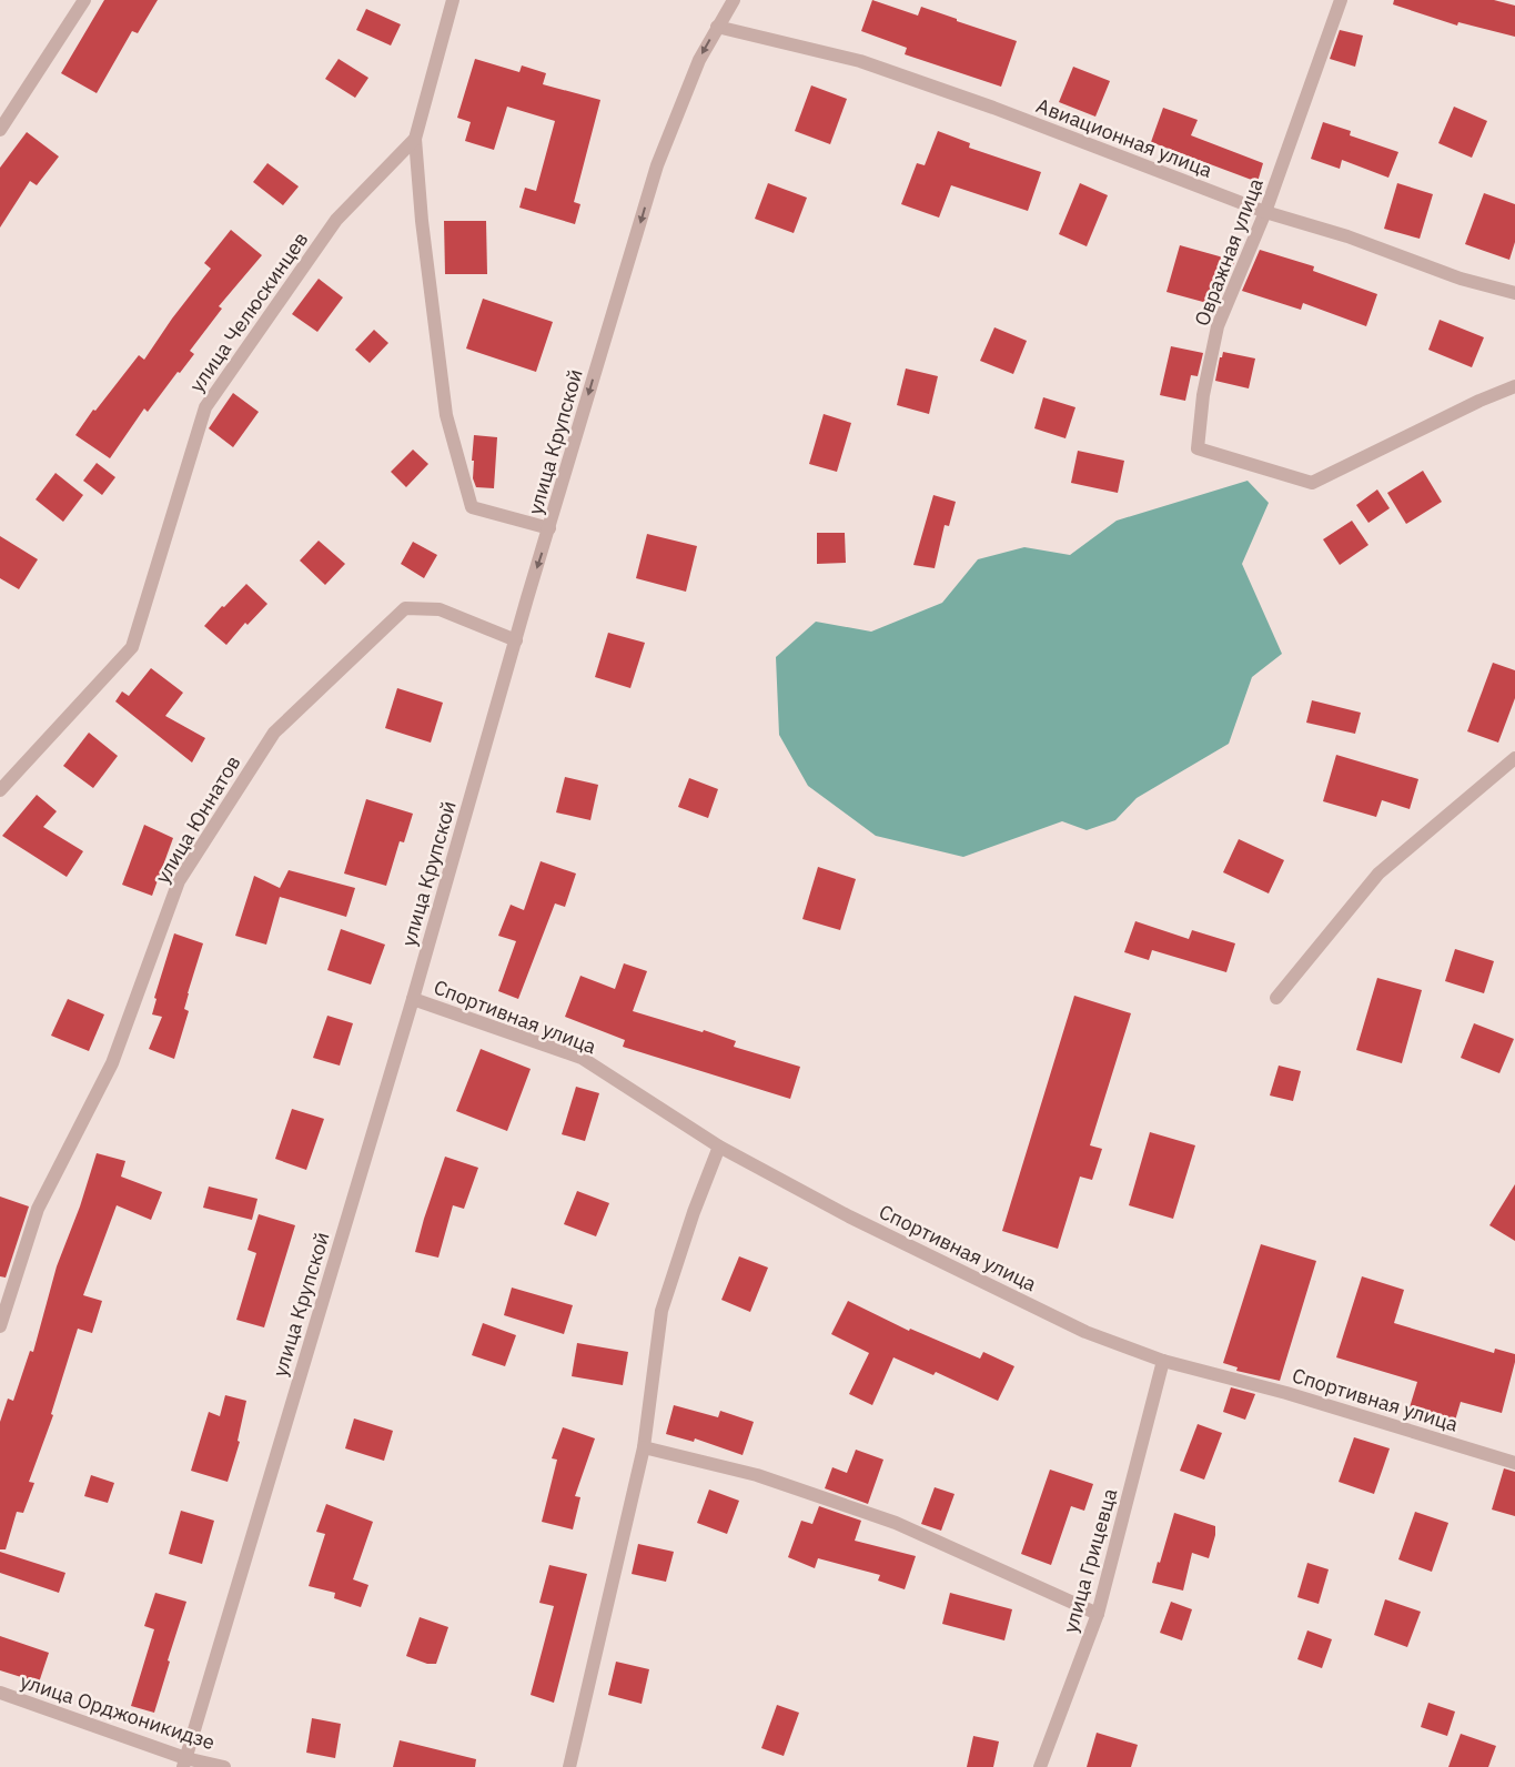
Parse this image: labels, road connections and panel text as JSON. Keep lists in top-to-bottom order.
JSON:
{
  "streets": {
    "street": [
      "Авиационная улица",
      "Овражная улица",
      "улица Челюскинцев",
      "улица Крупской",
      "улица Юннатов",
      "Спортивная улица",
      "улица Грицевца",
      "улица Орджоникидзе"
    ]
  },
  "crossings": [
    ["Авиационная улица", "Овражная улица"],
    ["Авиационная улица", "улица Крупской"],
    ["улица Крупской", "улица Юннатов"],
    ["улица Крупской", "Спортивная улица"],
    ["улица Крупской", "улица Орджоникидзе"],
    ["Спортивная улица", "улица Грицевца"]
  ]
}
